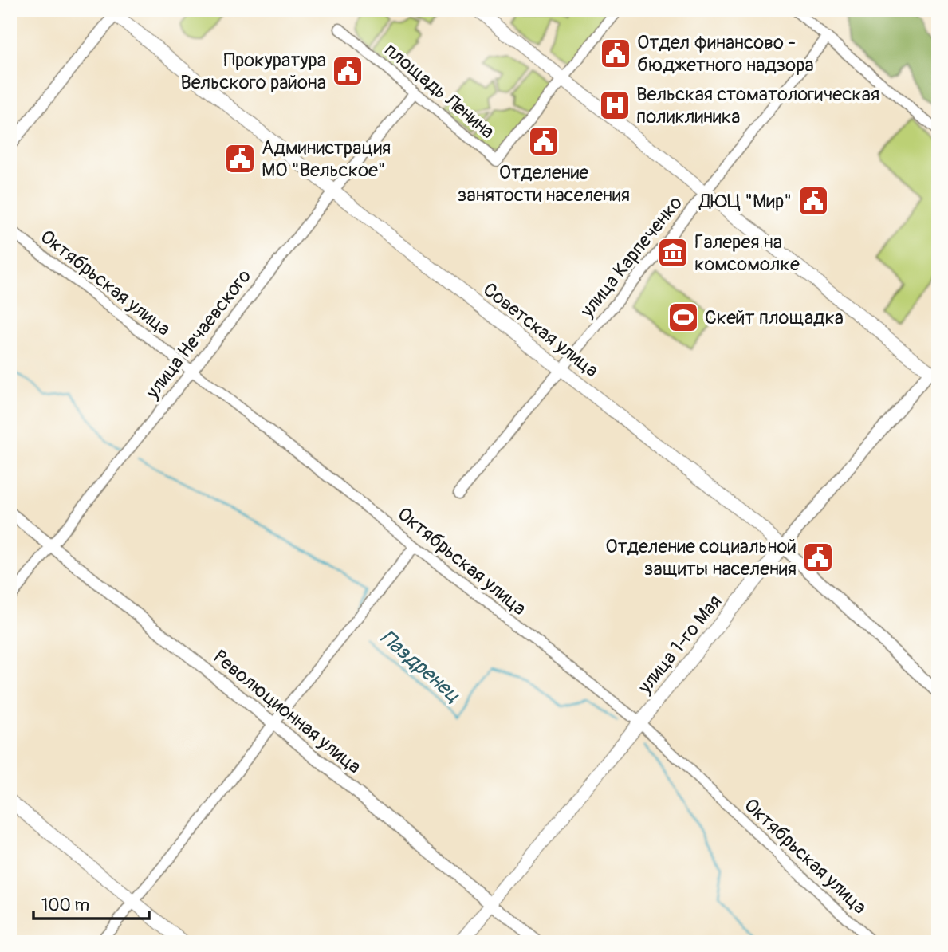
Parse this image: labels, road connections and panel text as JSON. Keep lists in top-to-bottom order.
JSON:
{
  "streets": {
    "main road": ["Советская улица", "улица 1-го Мая"],
    "street": [
      "площадь Ленина",
      "улица Карпеченко",
      "Октябрьская улица",
      "улица Нечаевского",
      "Революционная улица"
    ]
  },
  "crossings": [
    ["площадь Ленина", "улица Нечаевского"],
    ["улица Карпеченко", "Советская улица"],
    ["Октябрьская улица", "улица Нечаевского"],
    ["Октябрьская улица", "улица 1-го Мая"],
    ["Советская улица", "улица Нечаевского"],
    ["Советская улица", "улица 1-го Мая"],
    ["улица Нечаевского", "Революционная улица"],
    ["улица 1-го Мая", "Революционная улица"]
  ],
  "water": ["Паздренец"],
  "places": {
    "public building": [
      "Отдел финансово - бюджетного надзора",
      "Прокуратура Вельского района",
      "Отделение занятости населения",
      "Администрация МО \"Вельское\"",
      "ДЮЦ \"Мир\"",
      "Отделение социальной защиты населения"
    ],
    "hospital": ["Вельская стоматологическая поликлиника"],
    "museum": ["Галерея на комсомолке"],
    "sports": ["Скейт площадка"]
  },
  "scale_bar": "100 m"
}
